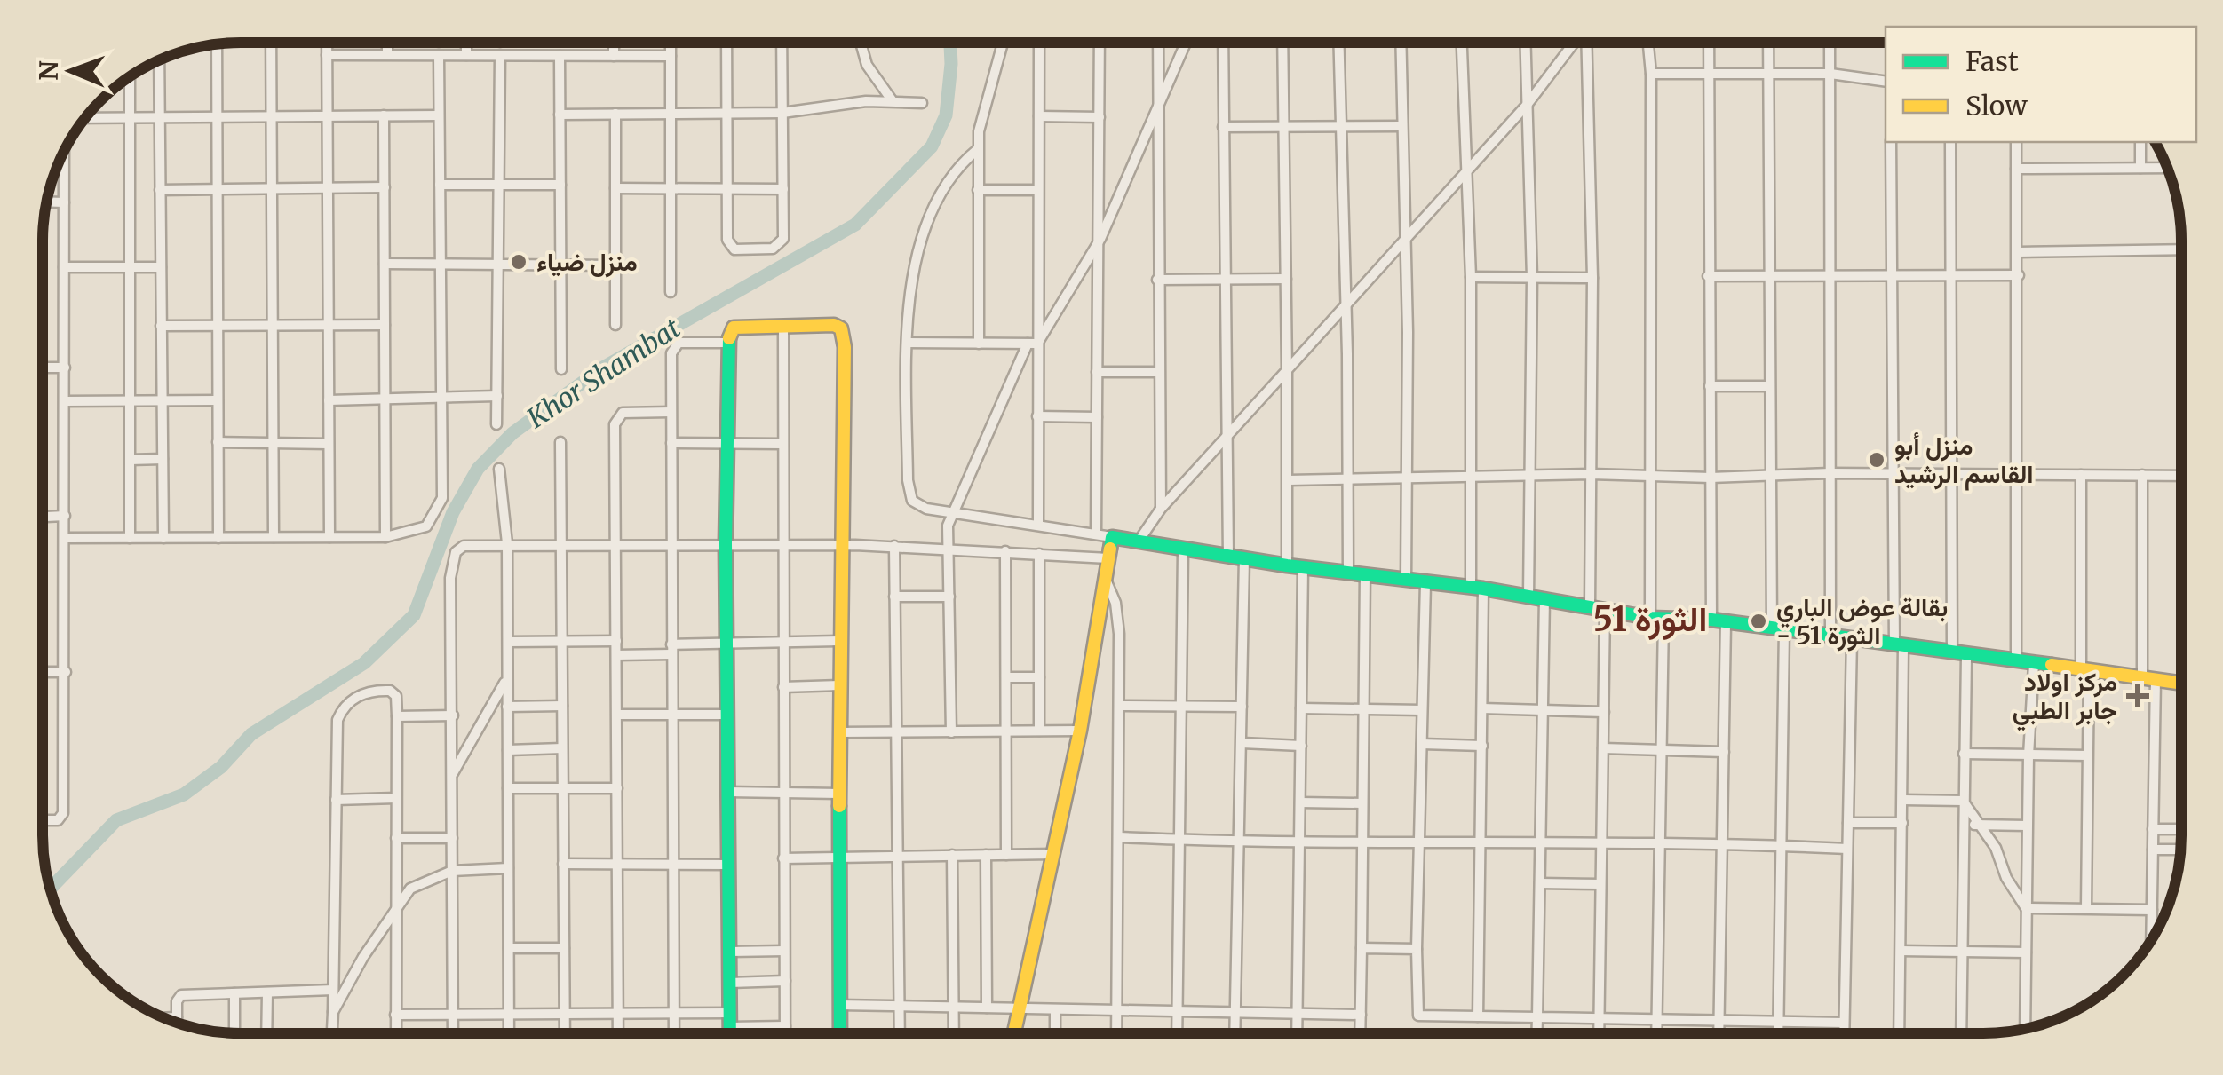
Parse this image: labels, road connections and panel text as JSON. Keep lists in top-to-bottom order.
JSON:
{
  "districts": ["الثورة 51"],
  "water": ["Khor Shambat"],
  "places": {
    "other": ["منزل ضياء", "منزل أبو القاسم الرشيد", "بقالة عوض الباري - الثورة 51"],
    "health": ["مركز اولاد جابر الطبي"]
  },
  "legend": ["Fast", "Slow"],
  "north": "left"
}
